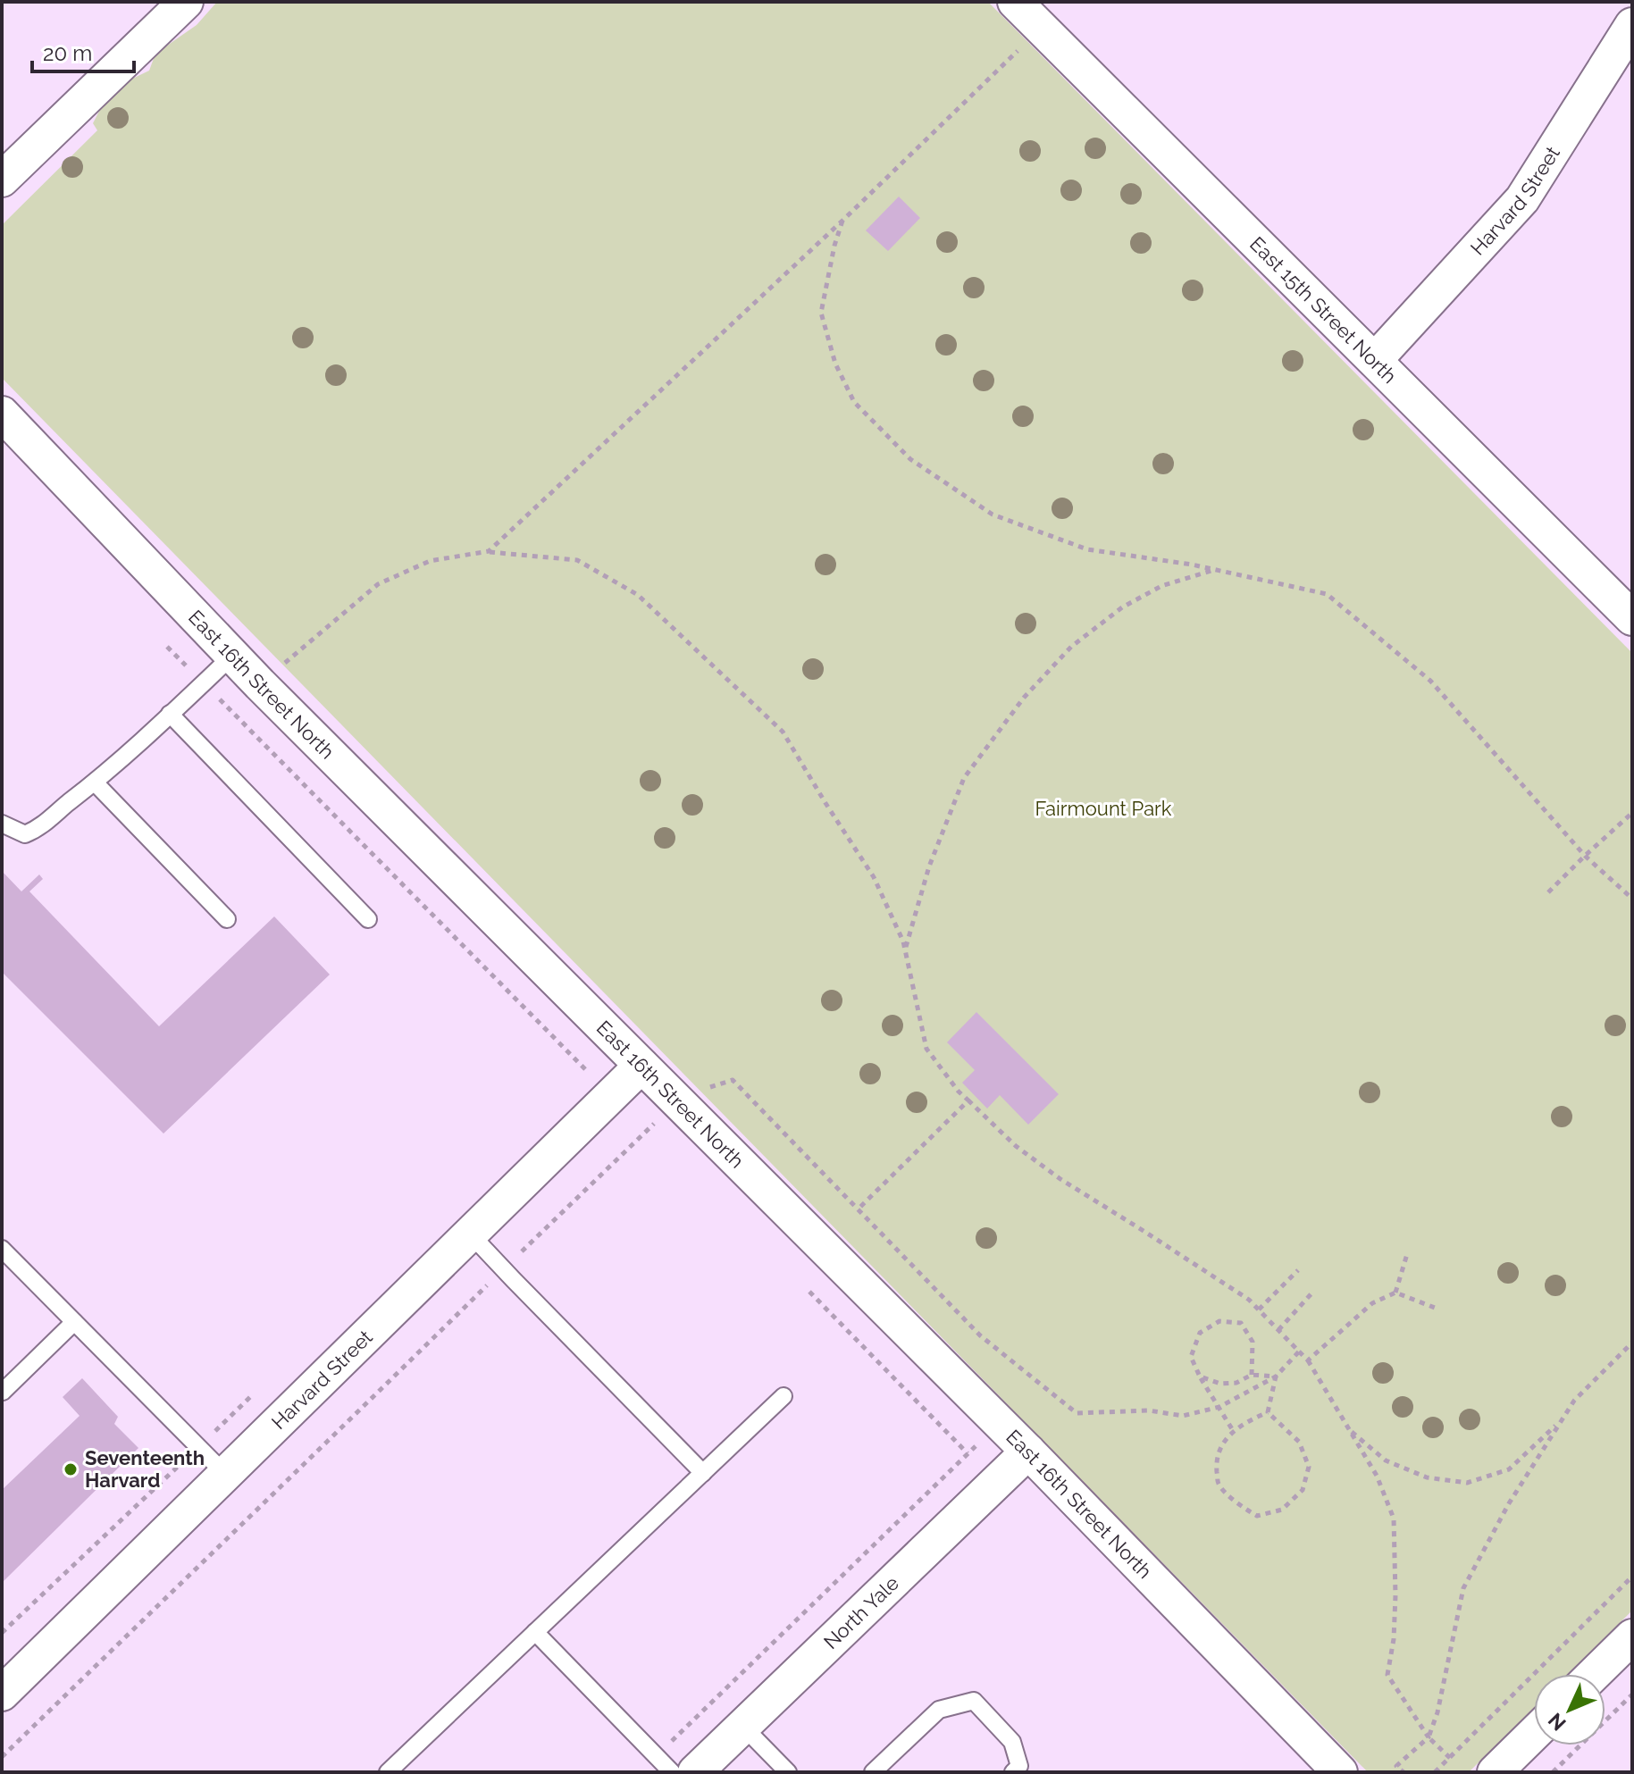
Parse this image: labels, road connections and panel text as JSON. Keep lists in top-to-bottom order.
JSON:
{
  "streets": {
    "street": [
      "Harvard Street",
      "East 15th Street North",
      "East 16th Street North",
      "North Yale"
    ]
  },
  "crossings": [
    ["Harvard Street", "East 15th Street North"],
    ["Harvard Street", "East 16th Street North"],
    ["East 16th Street North", "North Yale"]
  ],
  "parks": ["Fairmount Park"],
  "places": ["Seventeenth Harvard"],
  "scale_bar": "20 m",
  "north": "bottom left"
}
